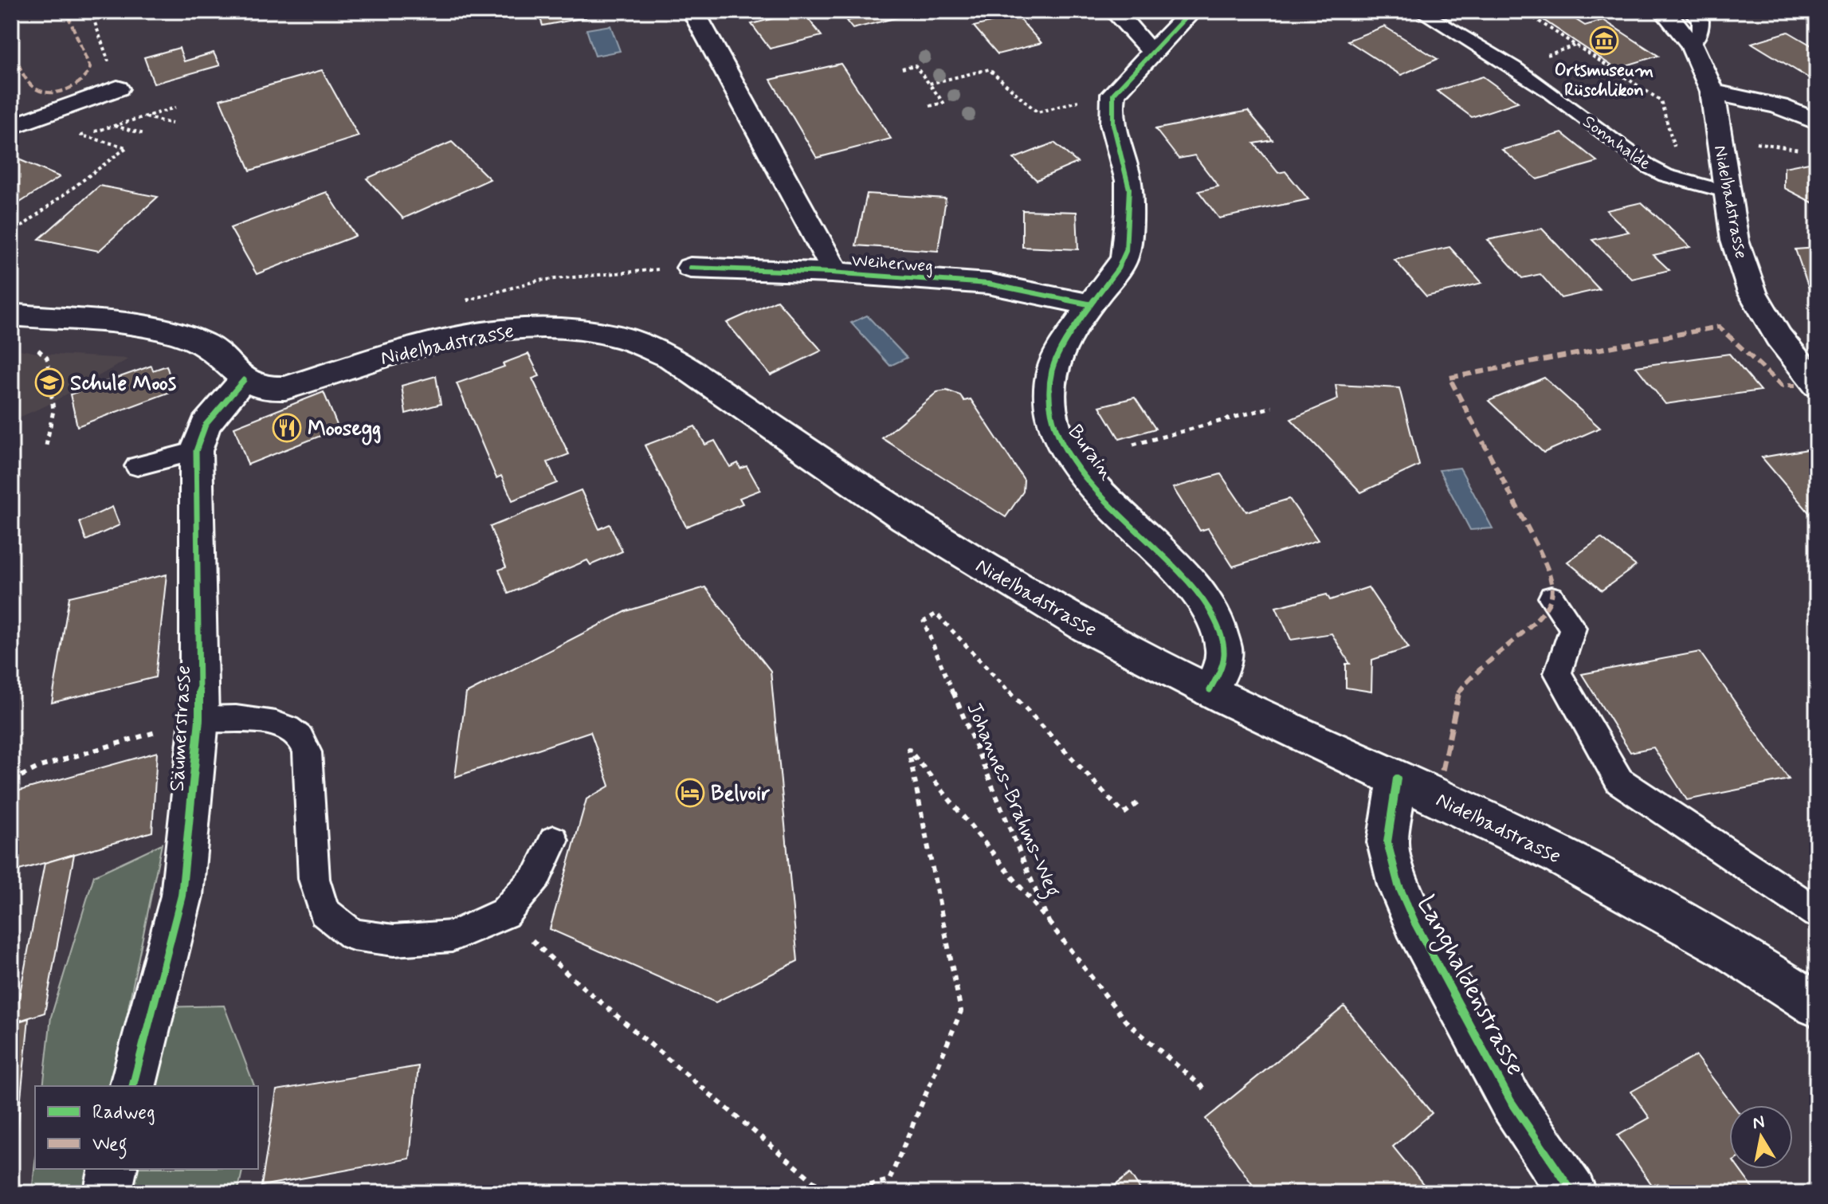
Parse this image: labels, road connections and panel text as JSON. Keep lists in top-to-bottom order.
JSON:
{
  "streets": {
    "street": [
      "Nidelbadstrasse",
      "Weiherweg",
      "Burain",
      "Säumerstrasse",
      "Langhaldenstrasse"
    ],
    "lane": ["Sonnhalde"],
    "path": ["Johannes-Brahms-Weg"]
  },
  "crossings": [
    ["Sonnhalde", "Nidelbadstrasse"],
    ["Nidelbadstrasse", "Burain"],
    ["Nidelbadstrasse", "Säumerstrasse"],
    ["Nidelbadstrasse", "Langhaldenstrasse"],
    ["Weiherweg", "Burain"]
  ],
  "places": {
    "museum": ["Ortsmuseum Rüschlikon"],
    "school or university": ["Schule Moos"],
    "restaurant": ["Moosegg"],
    "hotel": ["Belvoir"]
  },
  "legend": ["Radweg", "Weg"],
  "north": "top"
}
